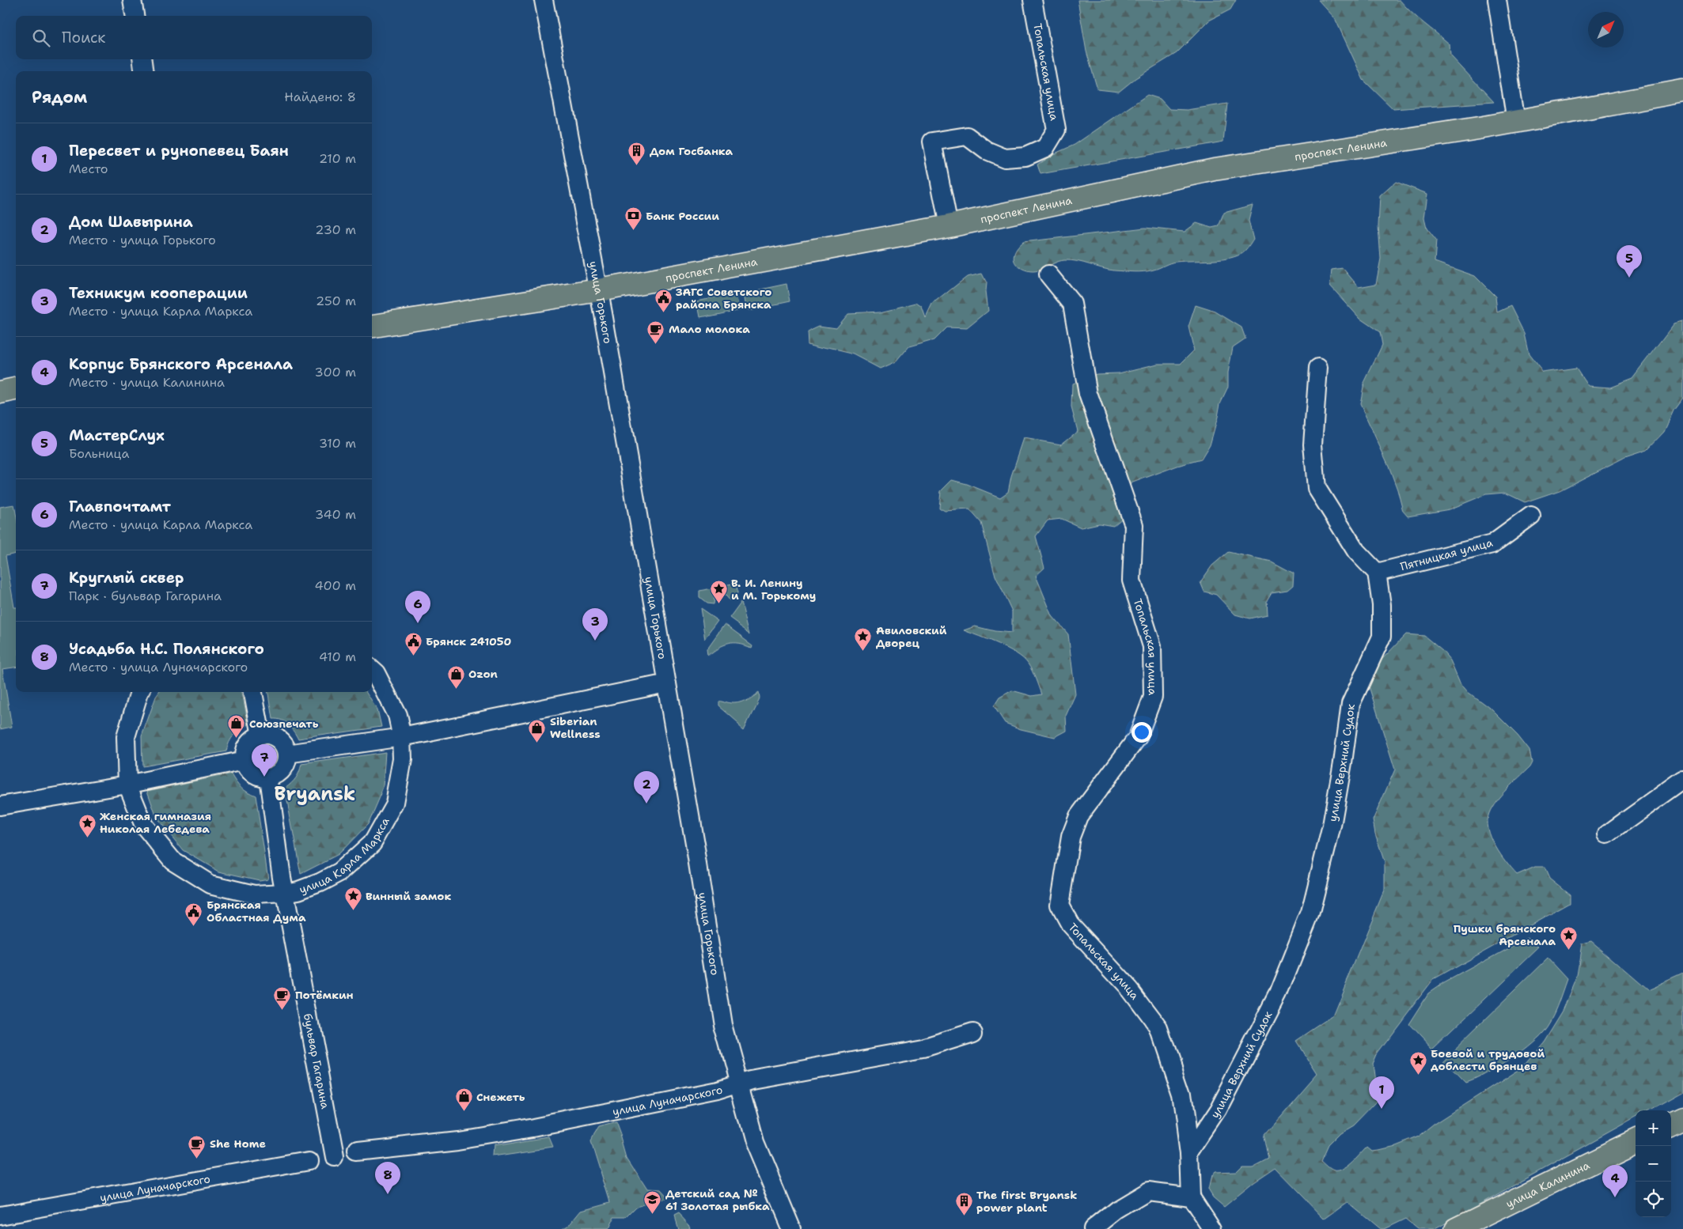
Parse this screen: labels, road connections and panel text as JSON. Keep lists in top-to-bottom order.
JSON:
{
  "streets": {
    "main road": ["проспект Ленина", "улица Калинина"],
    "street": [
      "Топальская улица",
      "улица Горького",
      "Пятницкая улица",
      "улица Верхний Судок",
      "улица Карла Маркса",
      "бульвар Гагарина",
      "улица Луначарского"
    ]
  },
  "crossings": [
    ["Топальская улица", "проспект Ленина"],
    ["Топальская улица", "улица Верхний Судок"],
    ["проспект Ленина", "улица Горького"],
    ["улица Горького", "улица Луначарского"],
    ["Пятницкая улица", "улица Верхний Судок"],
    ["улица Карла Маркса", "бульвар Гагарина"]
  ],
  "districts": ["Bryansk"],
  "places": {
    "building": ["Дом Госбанка", "The first Bryansk power plant"],
    "bank": ["Банк России"],
    "public building": ["ЗАГС Советского района Брянска", "Брянск 241050", "Брянская Областная Дума"],
    "cafe": ["Мало молока", "Потёмкин", "She Home"],
    "place": [
      "В. И. Ленину и М. Горькому",
      "Авиловский Дворец",
      "Женская гимназия Николая Лебедева",
      "Винный замок",
      "Пушки брянского Арсенала",
      "Боевой и трудовой доблести брянцев"
    ],
    "shop": [
      "Ozon",
      "Союзпечать",
      "Siberian Wellness",
      "Снежеть"
    ],
    "school or university": ["Детский сад № 61 Золотая рыбка"]
  },
  "north": "top right",
  "page": {
    "search": "Поиск",
    "heading": ["Рядом", "Найдено: 8"],
    "list": [
      {
        "mark": "1",
        "name": "Пересвет и рунопевец Баян",
        "note": "Место",
        "value": "210 m"
      },
      {
        "mark": "2",
        "name": "Дом Шавырина",
        "note": "Место · улица Горького",
        "value": "230 m"
      },
      {
        "mark": "3",
        "name": "Техникум кооперации",
        "note": "Место · улица Карла Маркса",
        "value": "250 m"
      },
      {
        "mark": "4",
        "name": "Корпус Брянского Арсенала",
        "note": "Место · улица Калинина",
        "value": "300 m"
      },
      {
        "mark": "5",
        "name": "МастерСлух",
        "note": "Больница",
        "value": "310 m"
      },
      {
        "mark": "6",
        "name": "Главпочтамт",
        "note": "Место · улица Карла Маркса",
        "value": "340 m"
      },
      {
        "mark": "7",
        "name": "Круглый сквер",
        "note": "Парк · бульвар Гагарина",
        "value": "400 m"
      },
      {
        "mark": "8",
        "name": "Усадьба Н.С. Полянского",
        "note": "Место · улица Луначарского",
        "value": "410 m"
      }
    ],
    "pins": [
      "5",
      "6",
      "3",
      "7",
      "2",
      "1",
      "8",
      "4"
    ],
    "map_buttons": ["+", "−"]
  }
}
